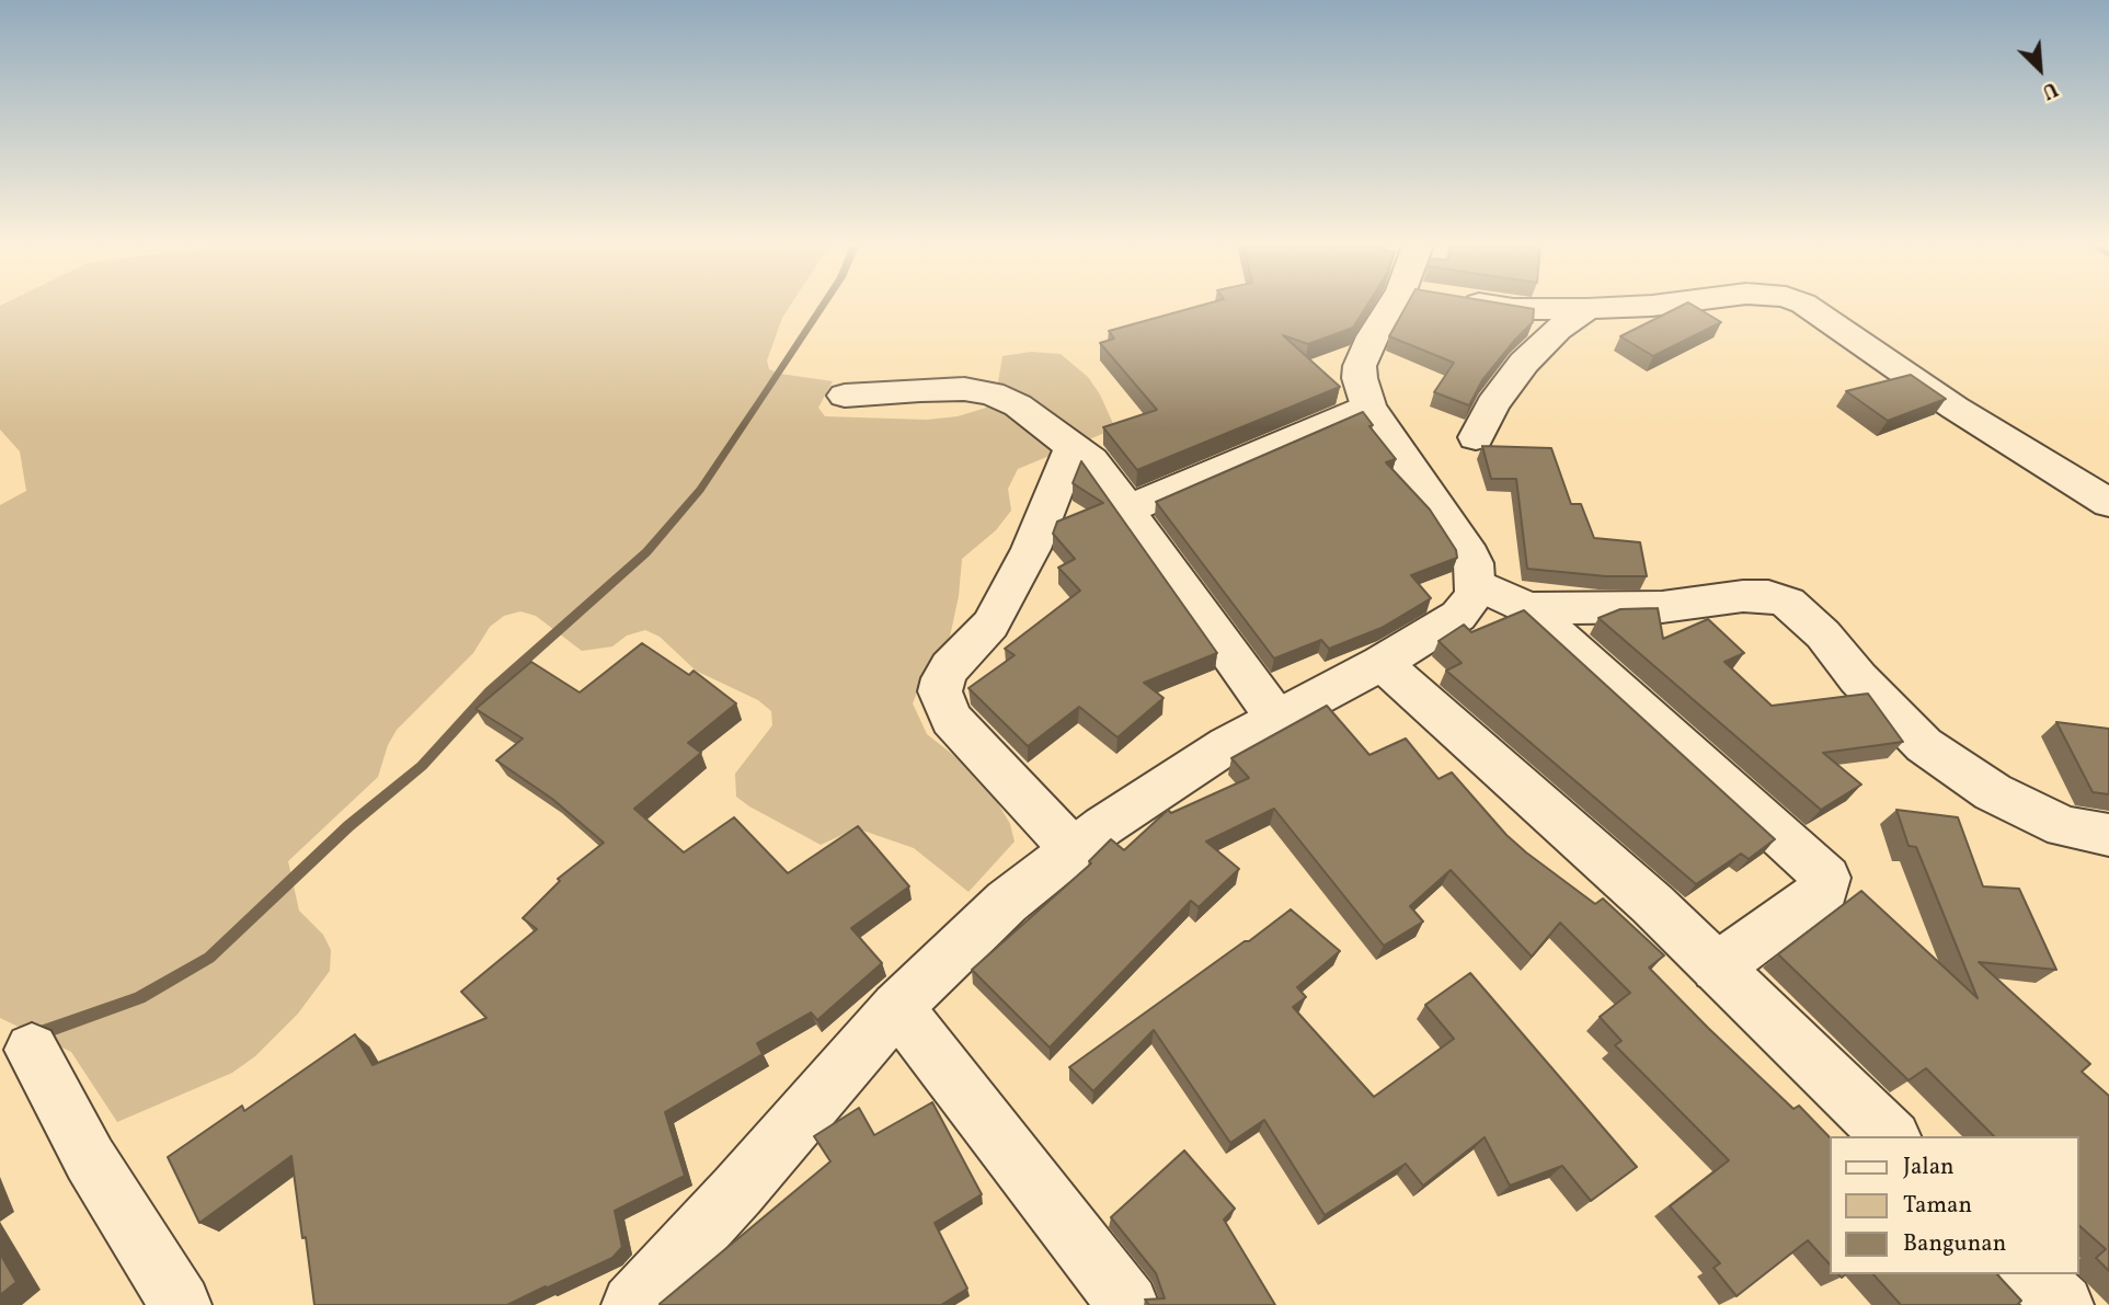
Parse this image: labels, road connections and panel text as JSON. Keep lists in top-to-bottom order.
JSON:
{
  "legend": ["Jalan", "Taman", "Bangunan"],
  "north": "bottom right"
}
